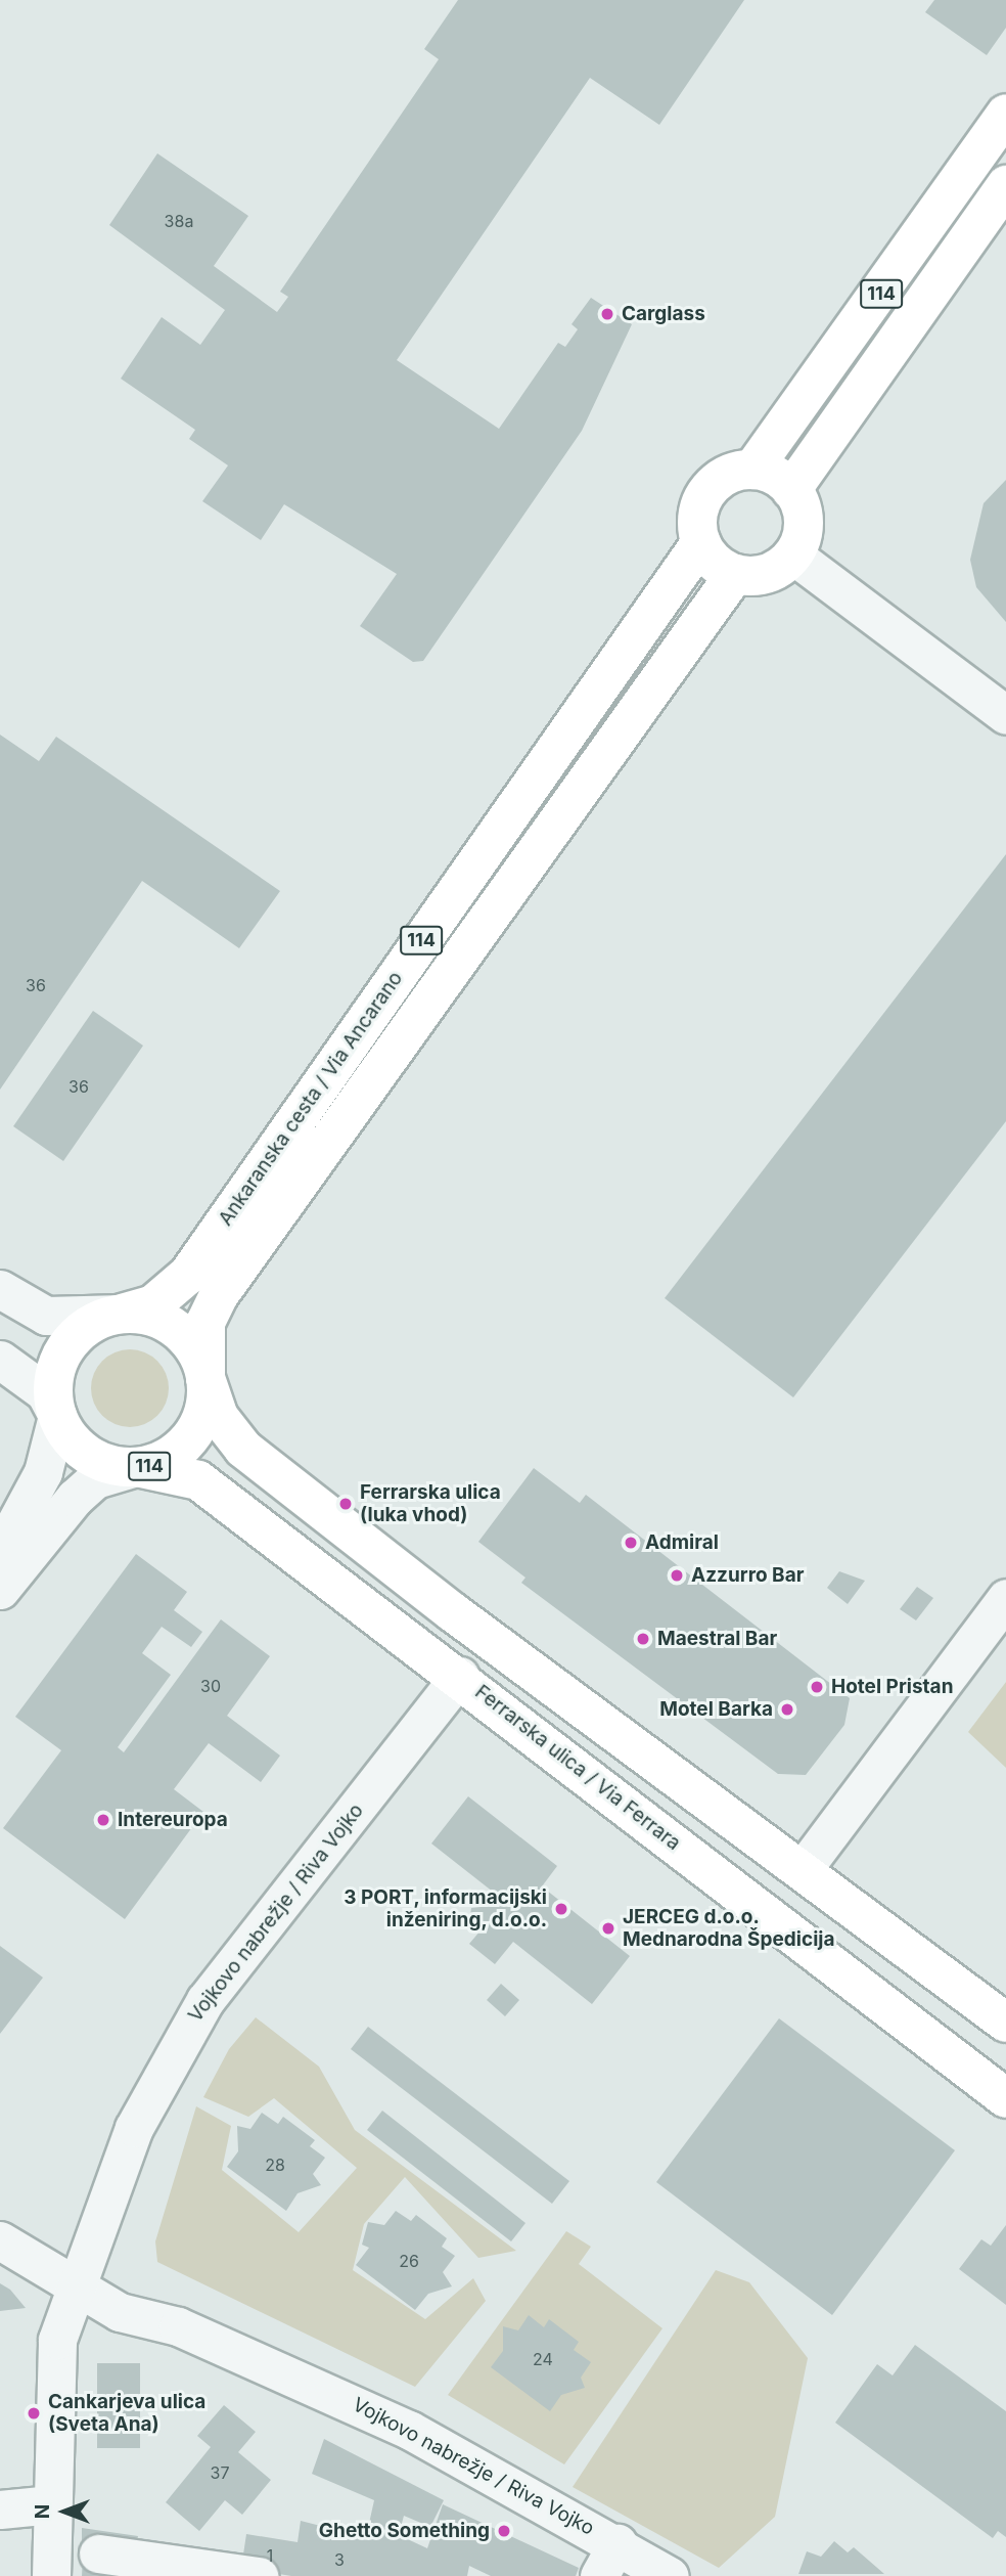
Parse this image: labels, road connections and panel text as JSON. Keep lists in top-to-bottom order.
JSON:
{
  "streets": {
    "main road": ["114", "Ankaranska cesta / Via Ancarano", "Ferrarska ulica / Via Ferrara"],
    "street": ["Vojkovo nabrežje / Riva Vojko"]
  },
  "crossings": [
    ["114", "Ankaranska cesta / Via Ancarano"],
    ["114", "Ferrarska ulica / Via Ferrara"],
    ["Ankaranska cesta / Via Ancarano", "Ferrarska ulica / Via Ferrara"],
    ["Ferrarska ulica / Via Ferrara", "Vojkovo nabrežje / Riva Vojko"]
  ],
  "places": [
    "Carglass",
    "Ferrarska ulica (luka vhod)",
    "Admiral",
    "Azzurro Bar",
    "Maestral Bar",
    "Hotel Pristan",
    "Motel Barka",
    "Intereuropa",
    "3 PORT, informacijski inženiring, d.o.o.",
    "JERCEG d.o.o. Mednarodna Špedicija",
    "Cankarjeva ulica (Sveta Ana)",
    "Ghetto Something"
  ],
  "house_numbers": [
    "38a",
    "36",
    "36",
    "30",
    "28",
    "26",
    "24",
    "37",
    "1",
    "3"
  ],
  "north": "left"
}
